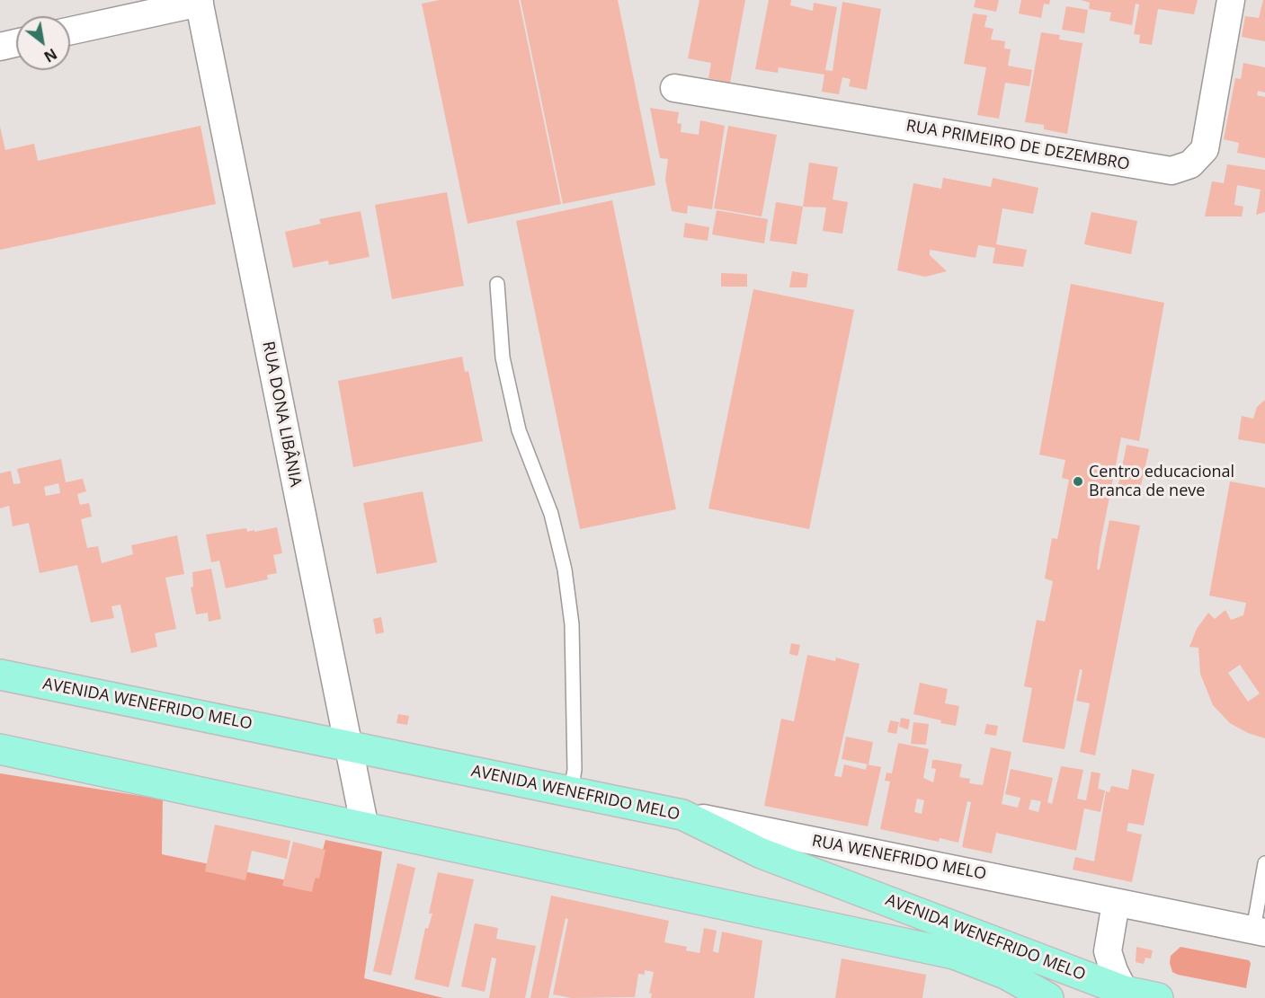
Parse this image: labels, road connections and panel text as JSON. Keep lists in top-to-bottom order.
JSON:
{
  "streets": {
    "main road": ["AVENIDA WENEFRIDO MELO"],
    "street": ["RUA PRIMEIRO DE DEZEMBRO", "RUA DONA LIBÂNIA", "RUA WENEFRIDO MELO"]
  },
  "crossings": [
    ["RUA DONA LIBÂNIA", "AVENIDA WENEFRIDO MELO"],
    ["AVENIDA WENEFRIDO MELO", "RUA WENEFRIDO MELO"]
  ],
  "places": ["Centro educacional Branca de neve"],
  "north": "bottom right"
}
